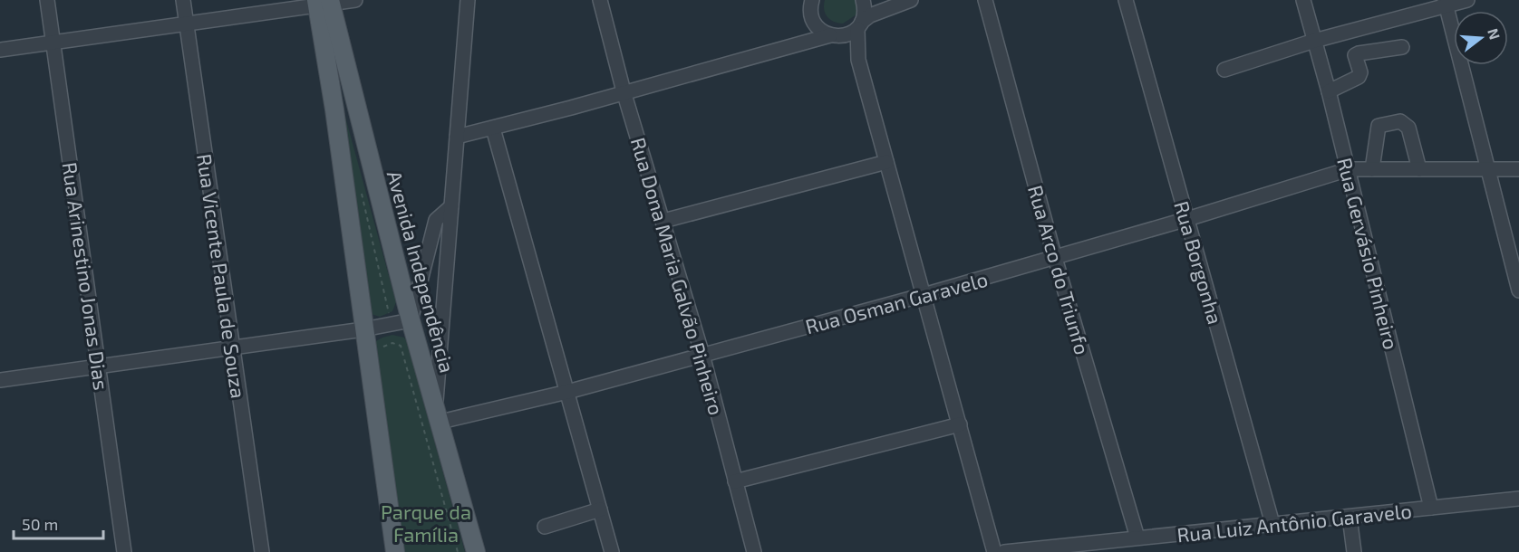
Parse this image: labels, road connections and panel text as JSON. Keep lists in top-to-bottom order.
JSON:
{
  "streets": {
    "main road": ["Avenida Independência"],
    "street": [
      "Rua Gervásio Pinheiro",
      "Rua Borgonha",
      "Rua Arco do Triunfo",
      "Rua Arinestino Jonas Dias",
      "Rua Vicente Paula de Souza",
      "Rua Dona Maria Galvão Pinheiro",
      "Rua Osman Garavelo",
      "Rua Luiz Antônio Garavelo"
    ]
  },
  "crossings": [
    ["Rua Gervásio Pinheiro", "Rua Osman Garavelo"],
    ["Rua Gervásio Pinheiro", "Rua Luiz Antônio Garavelo"],
    ["Rua Borgonha", "Rua Osman Garavelo"],
    ["Rua Borgonha", "Rua Luiz Antônio Garavelo"],
    ["Rua Arco do Triunfo", "Rua Osman Garavelo"],
    ["Rua Arco do Triunfo", "Rua Luiz Antônio Garavelo"],
    ["Avenida Independência", "Rua Osman Garavelo"],
    ["Rua Dona Maria Galvão Pinheiro", "Rua Osman Garavelo"]
  ],
  "parks": ["Parque da Família"],
  "scale_bar": "50 m",
  "north": "right"
}
